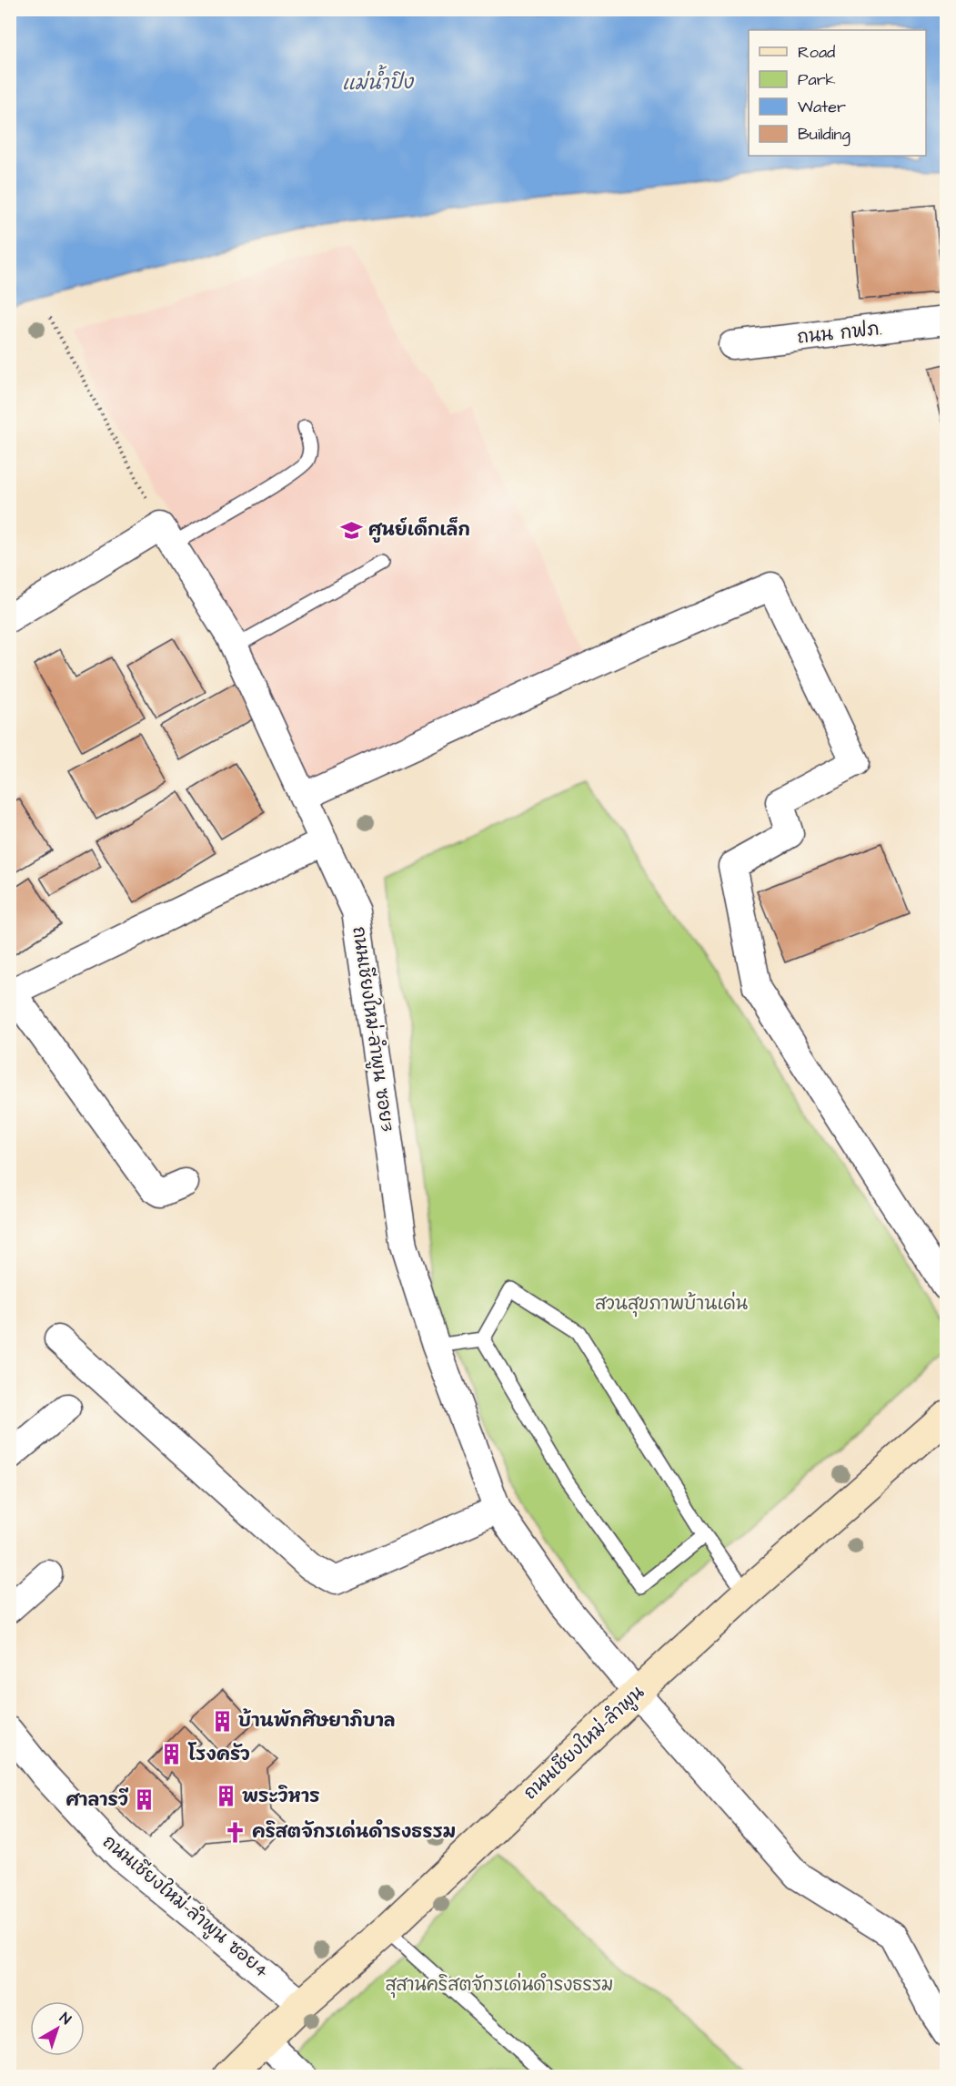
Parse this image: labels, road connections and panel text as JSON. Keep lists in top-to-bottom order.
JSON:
{
  "streets": {
    "main road": ["ถนนเชียงใหม่-ลำพูน"],
    "street": ["ถนน กฟภ.", "ถนนเชียงใหม่-ลำพูน ซอย3", "ถนนเชียงใหม่-ลำพูน ซอย4"]
  },
  "crossings": [
    ["ถนนเชียงใหม่-ลำพูน ซอย3", "ถนนเชียงใหม่-ลำพูน"],
    ["ถนนเชียงใหม่-ลำพูน", "ถนนเชียงใหม่-ลำพูน ซอย4"]
  ],
  "water": ["แม่น้ำปิง"],
  "parks": ["สวนสุขภาพบ้านเด่น", "สุสานคริสตจักรเด่นดำรงธรรม"],
  "places": {
    "school or university": ["ศูนย์เด็กเล็ก"],
    "building": [
      "บ้านพักศิษยาภิบาล",
      "โรงครัว",
      "พระวิหาร",
      "ศาลารวี"
    ],
    "church": ["คริสตจักรเด่นดำรงธรรม"]
  },
  "legend": [
    "Road",
    "Park",
    "Water",
    "Building"
  ],
  "north": "top right"
}
